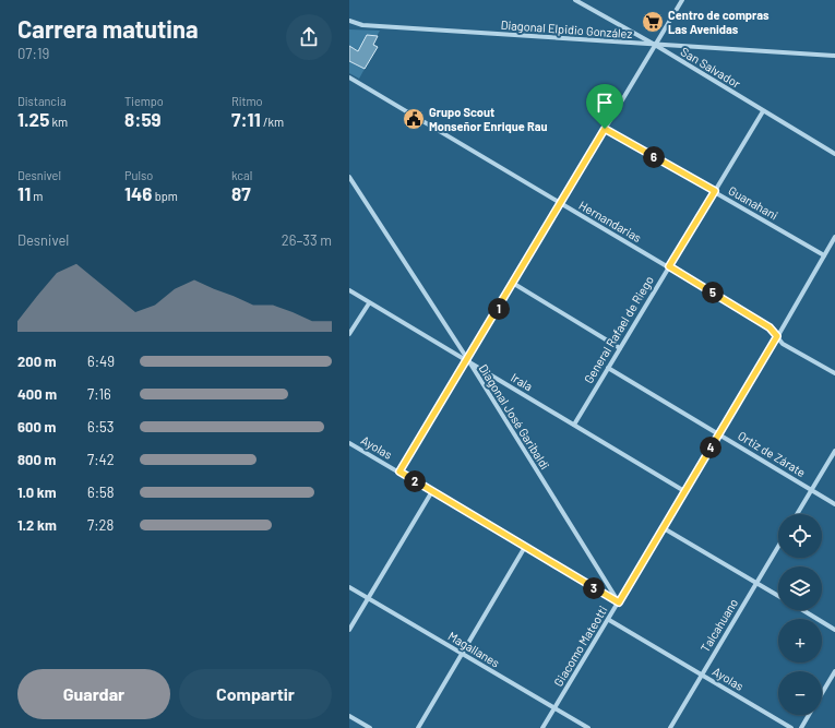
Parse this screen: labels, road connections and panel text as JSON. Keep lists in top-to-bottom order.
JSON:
{
  "streets": {
    "street": [
      "Diagonal Elpidio González",
      "San Salvador",
      "Guanahani",
      "Hernandarias",
      "General Rafael de Riego",
      "Irala",
      "Diagonal José Garibaldi",
      "Ayolas",
      "Ortiz de Zárate",
      "Talcahuano",
      "Giacomo Mateotti",
      "Magallanes"
    ]
  },
  "crossings": [
    ["Diagonal Elpidio González", "San Salvador"],
    ["San Salvador", "General Rafael de Riego"],
    ["Guanahani", "General Rafael de Riego"],
    ["Guanahani", "Giacomo Mateotti"],
    ["Hernandarias", "General Rafael de Riego"],
    ["Hernandarias", "Giacomo Mateotti"],
    ["General Rafael de Riego", "Irala"],
    ["General Rafael de Riego", "Ortiz de Zárate"],
    ["Irala", "Diagonal José Garibaldi"],
    ["Irala", "Giacomo Mateotti"],
    ["Diagonal José Garibaldi", "Ayolas"],
    ["Diagonal José Garibaldi", "Giacomo Mateotti"],
    ["Ayolas", "Talcahuano"],
    ["Ayolas", "Giacomo Mateotti"],
    ["Ortiz de Zárate", "Giacomo Mateotti"],
    ["Giacomo Mateotti", "Magallanes"]
  ],
  "places": {
    "supermarket": ["Centro de compras Las Avenidas"],
    "public building": ["Grupo Scout Monseñor Enrique Rau"]
  },
  "page": {
    "heading": ["Carrera matutina", "07:19"],
    "stats": [
      ["Distancia", "1.25 km"],
      ["Tiempo", "8:59"],
      ["Ritmo", "7:11 /km"],
      ["Desnivel", "11 m"],
      ["Pulso", "146 bpm"],
      ["kcal", "87"]
    ],
    "pins": [
      "6",
      "5",
      "1",
      "4",
      "2",
      "3"
    ],
    "chart": ["Desnivel", "26–33 m"],
    "list": [
      {
        "name": "200 m",
        "note": "6:49"
      },
      {
        "name": "400 m",
        "note": "7:16"
      },
      {
        "name": "600 m",
        "note": "6:53"
      },
      {
        "name": "800 m",
        "note": "7:42"
      },
      {
        "name": "1.0 km",
        "note": "6:58"
      },
      {
        "name": "1.2 km",
        "note": "7:28"
      }
    ],
    "map_buttons": ["+", "−"],
    "buttons": ["Guardar", "Compartir"]
  }
}
